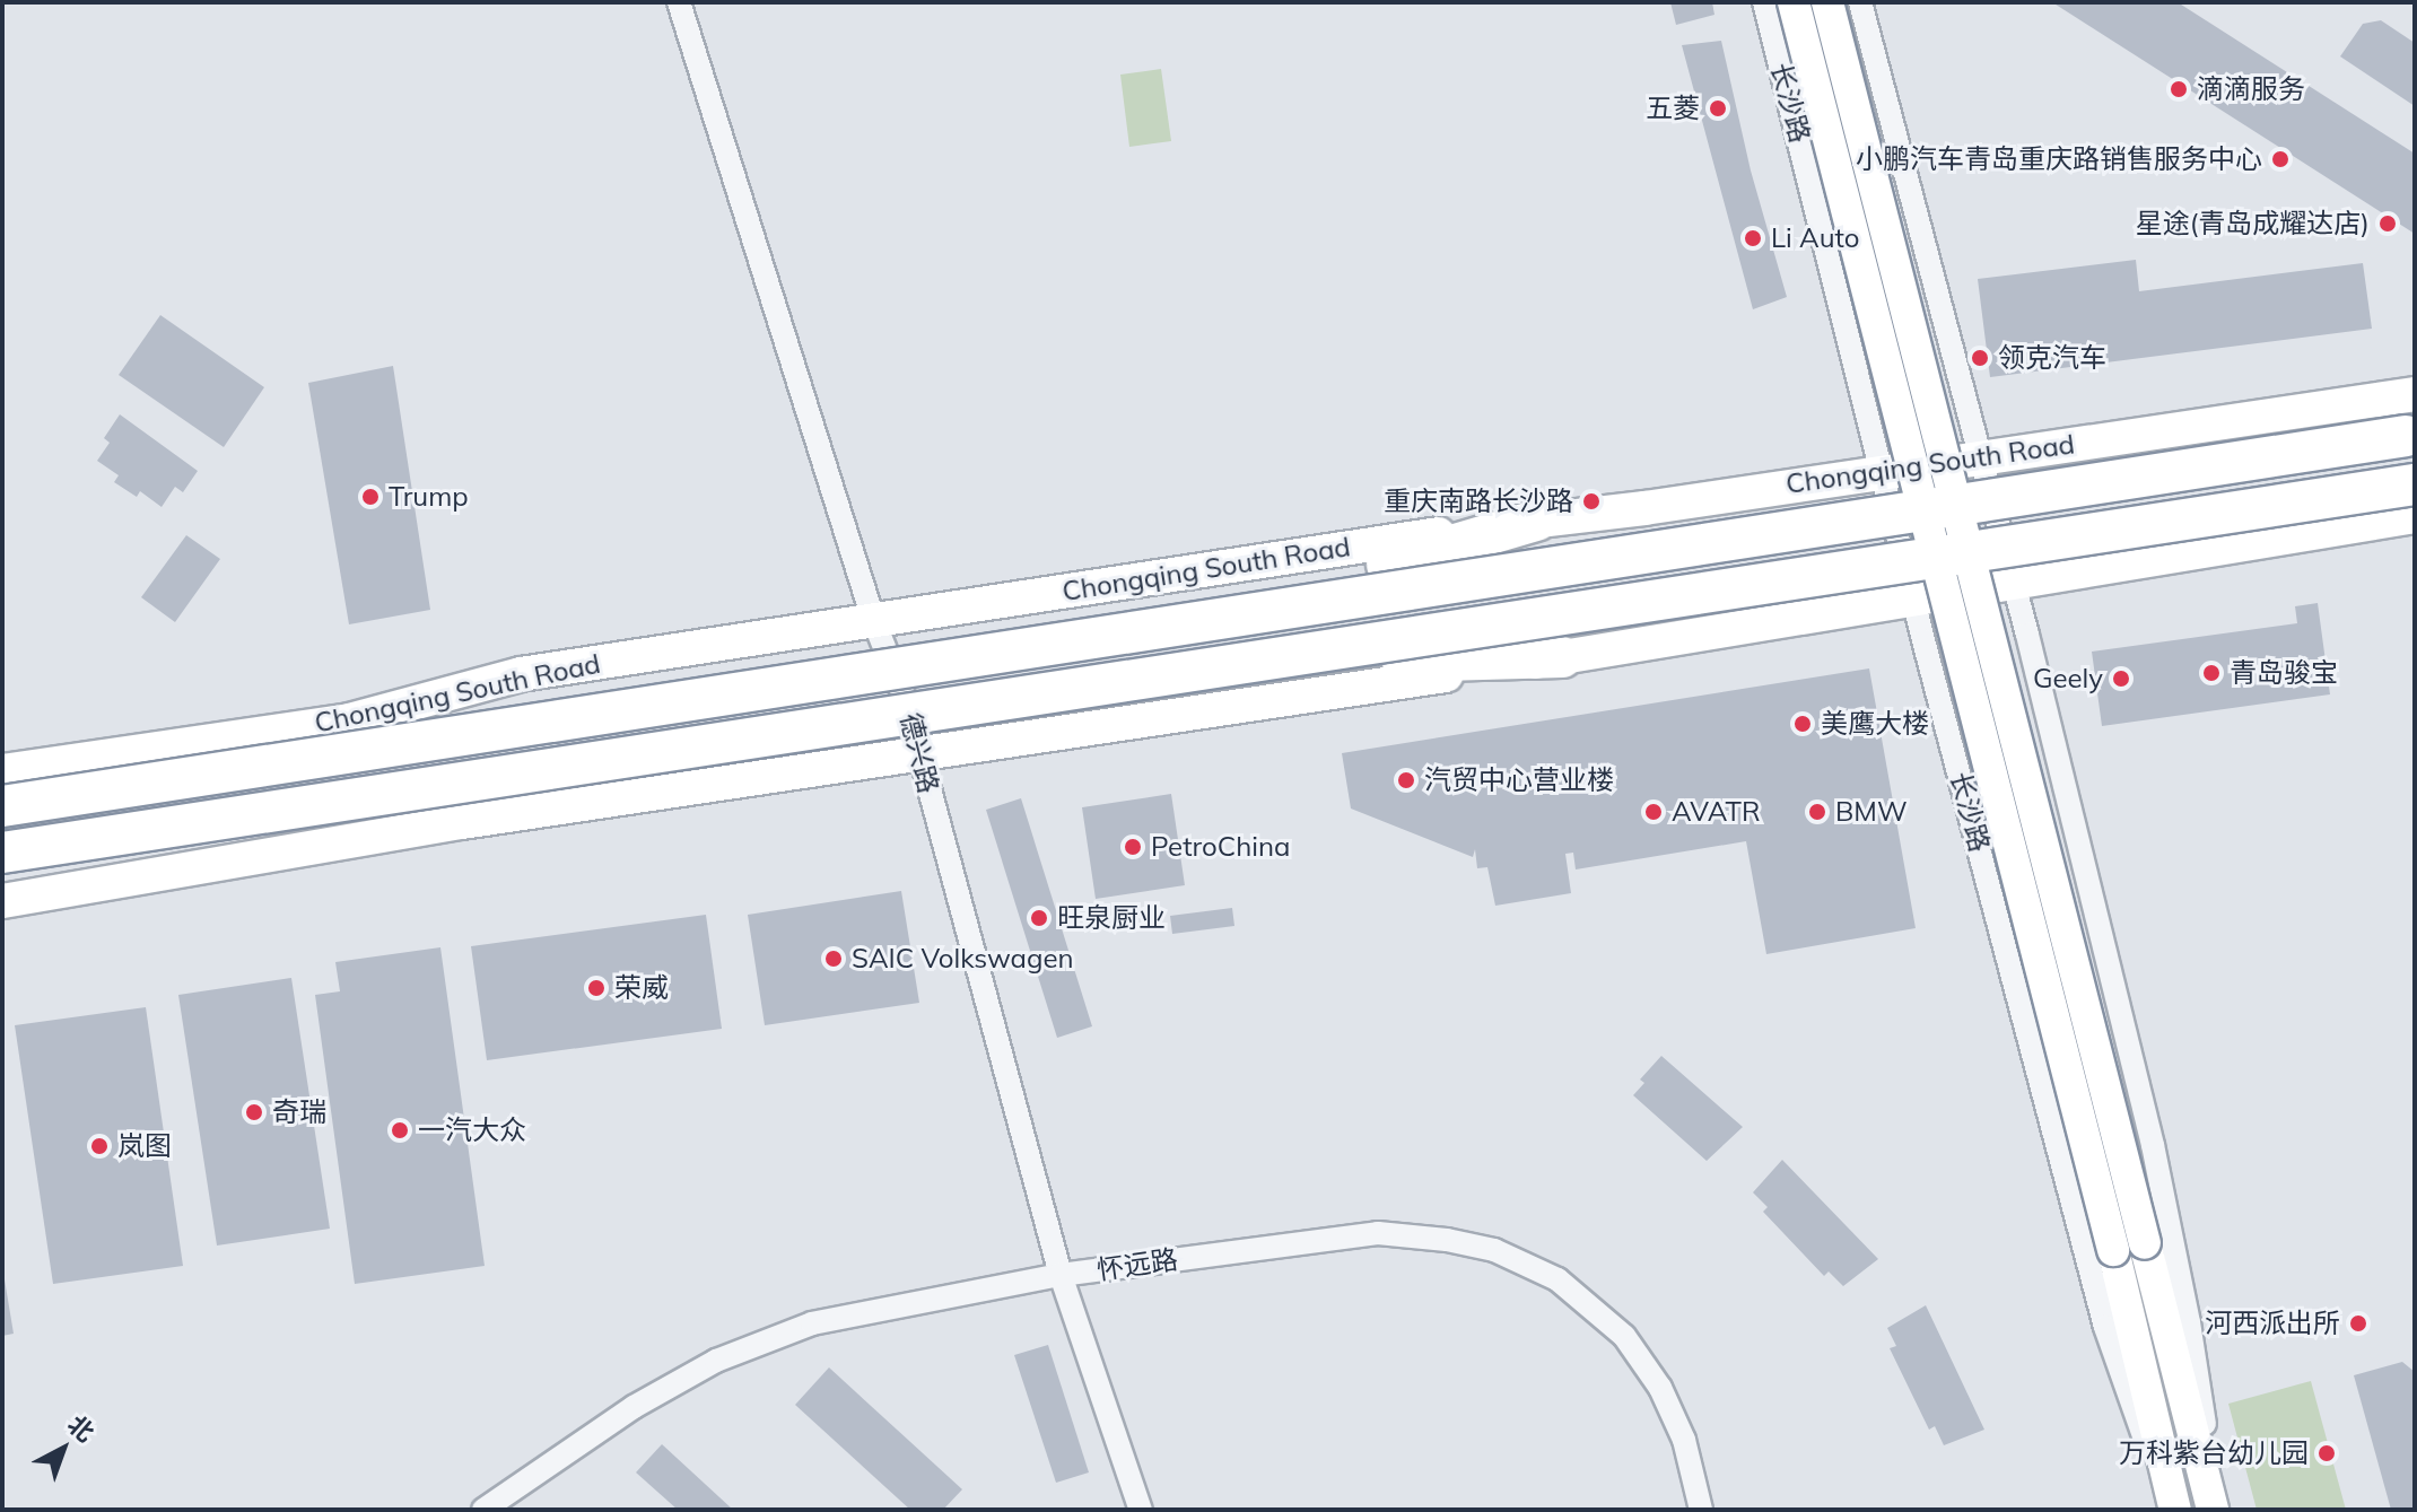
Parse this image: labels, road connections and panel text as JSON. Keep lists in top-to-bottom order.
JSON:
{
  "streets": {
    "main road": ["长沙路", "Chongqing South Road"],
    "street": ["德兴路", "怀远路"]
  },
  "crossings": [
    ["长沙路", "Chongqing South Road"],
    ["Chongqing South Road", "德兴路"],
    ["德兴路", "怀远路"]
  ],
  "places": [
    "滴滴服务",
    "五菱",
    "小鹏汽车青岛重庆路销售服务中心",
    "星途(青岛成耀达店)",
    "Li Auto",
    "领克汽车",
    "Trump",
    "重庆南路长沙路",
    "青岛骏宝",
    "Geely",
    "美鹰大楼",
    "汽贸中心营业楼",
    "AVATR",
    "BMW",
    "PetroChina",
    "旺泉厨业",
    "SAIC Volkswagen",
    "荣威",
    "奇瑞",
    "一汽大众",
    "岚图",
    "河西派出所",
    "万科紫台幼儿园"
  ],
  "north": "top right"
}
